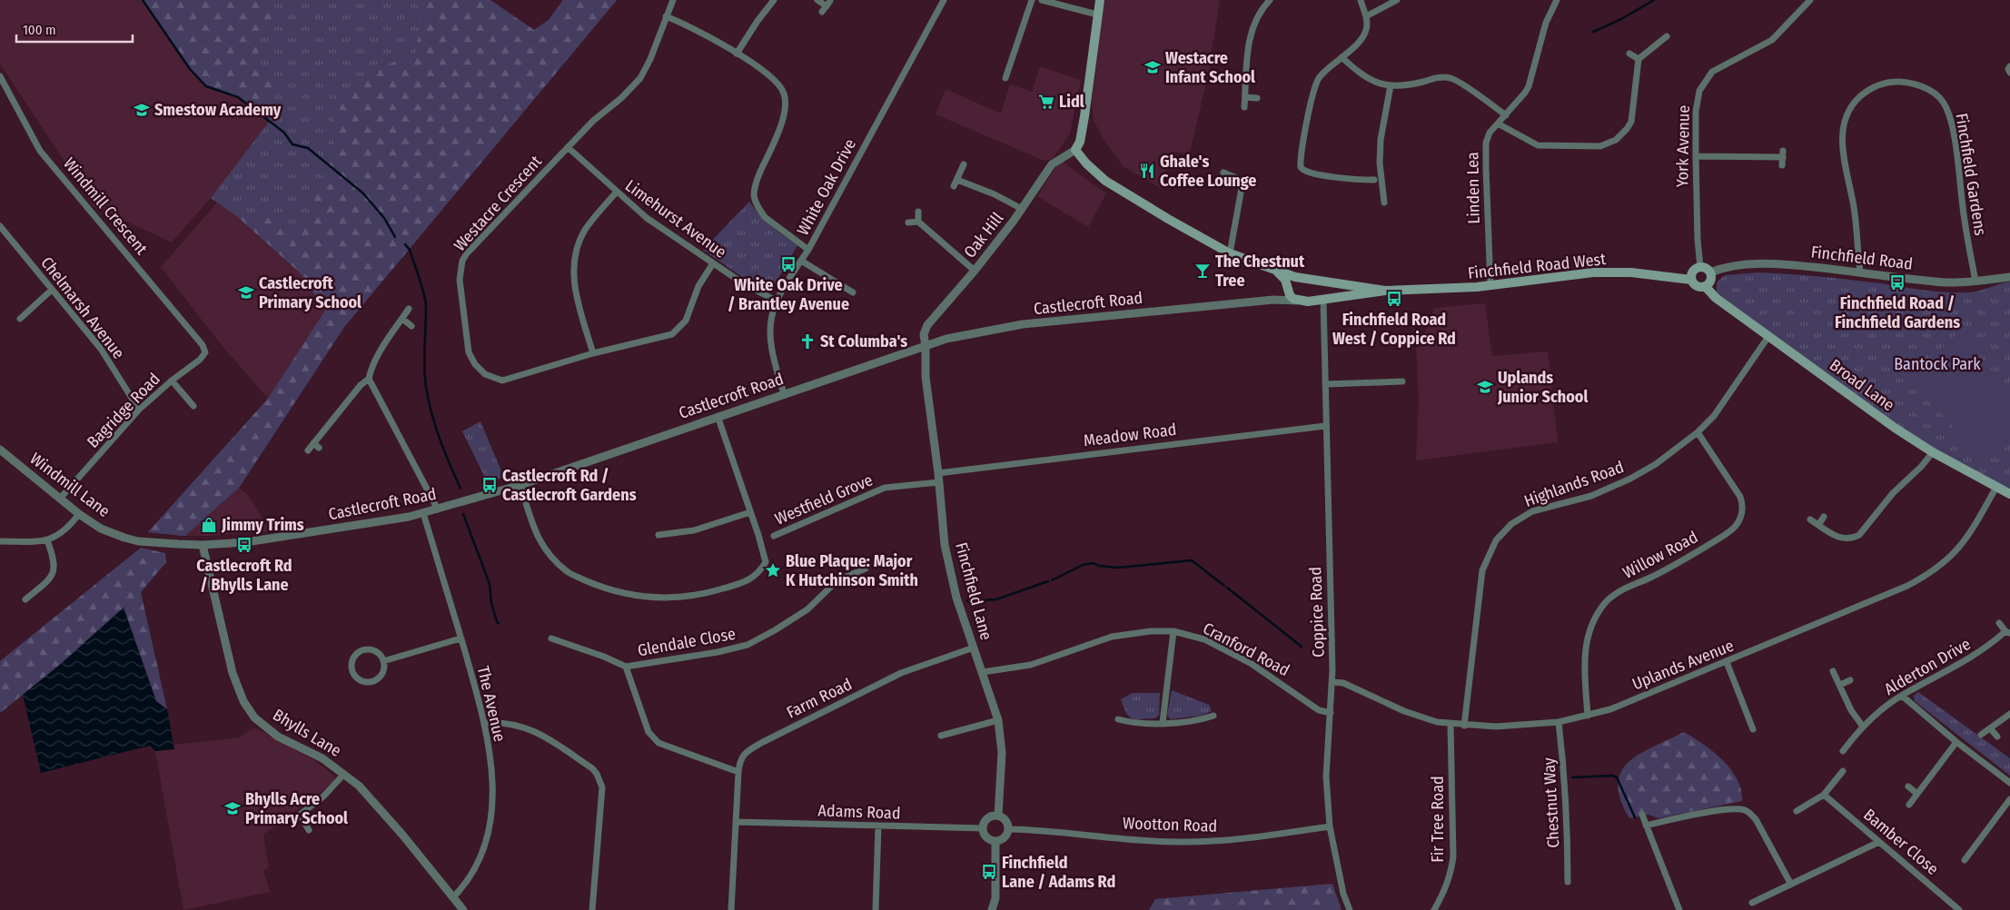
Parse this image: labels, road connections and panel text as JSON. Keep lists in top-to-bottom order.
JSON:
{
  "streets": {
    "main road": ["Finchfield Road West", "Broad Lane"],
    "street": [
      "York Avenue",
      "Finchfield Gardens",
      "White Oak Drive",
      "Linden Lea",
      "Westacre Crescent",
      "Windmill Crescent",
      "Limehurst Avenue",
      "Oak Hill",
      "Finchfield Road",
      "Castlecroft Road",
      "Chelmarsh Avenue",
      "Bagridge Road",
      "Meadow Road",
      "Highlands Road",
      "Windmill Lane",
      "Westfield Grove",
      "Willow Road",
      "Finchfield Lane",
      "Coppice Road",
      "Glendale Close",
      "Cranford Road",
      "Uplands Avenue",
      "Alderton Drive",
      "Farm Road",
      "The Avenue",
      "Bhylls Lane",
      "Chestnut Way",
      "Adams Road",
      "Fir Tree Road",
      "Wootton Road",
      "Bamber Close"
    ]
  },
  "crossings": [
    ["York Avenue", "Finchfield Road"],
    ["York Avenue", "Finchfield Road West"],
    ["York Avenue", "Broad Lane"],
    ["Finchfield Gardens", "Finchfield Road"],
    ["White Oak Drive", "Limehurst Avenue"],
    ["White Oak Drive", "Castlecroft Road"],
    ["Linden Lea", "Finchfield Road West"],
    ["Westacre Crescent", "Limehurst Avenue"],
    ["Windmill Crescent", "Bagridge Road"],
    ["Oak Hill", "Castlecroft Road"],
    ["Oak Hill", "Finchfield Lane"],
    ["Finchfield Road", "Finchfield Road West"],
    ["Finchfield Road", "Broad Lane"],
    ["Finchfield Road West", "Broad Lane"],
    ["Finchfield Road West", "Coppice Road"],
    ["Castlecroft Road", "Windmill Lane"],
    ["Castlecroft Road", "Finchfield Lane"],
    ["Castlecroft Road", "The Avenue"],
    ["Castlecroft Road", "Bhylls Lane"],
    ["Chelmarsh Avenue", "Bagridge Road"],
    ["Broad Lane", "Highlands Road"],
    ["Broad Lane", "Uplands Avenue"],
    ["Bagridge Road", "Windmill Lane"],
    ["Meadow Road", "Finchfield Lane"],
    ["Meadow Road", "Coppice Road"],
    ["Highlands Road", "Willow Road"],
    ["Highlands Road", "Uplands Avenue"],
    ["Windmill Lane", "Bhylls Lane"],
    ["Westfield Grove", "Finchfield Lane"],
    ["Willow Road", "Uplands Avenue"],
    ["Finchfield Lane", "Cranford Road"],
    ["Finchfield Lane", "Farm Road"],
    ["Finchfield Lane", "Adams Road"],
    ["Finchfield Lane", "Wootton Road"],
    ["Coppice Road", "Cranford Road"],
    ["Coppice Road", "Uplands Avenue"],
    ["Coppice Road", "Wootton Road"],
    ["Glendale Close", "Farm Road"],
    ["Uplands Avenue", "Chestnut Way"],
    ["Uplands Avenue", "Fir Tree Road"],
    ["Farm Road", "Adams Road"],
    ["The Avenue", "Bhylls Lane"],
    ["Adams Road", "Wootton Road"]
  ],
  "parks": ["Bantock Park"],
  "places": {
    "school or university": [
      "Westacre Infant School",
      "Smestow Academy",
      "Castlecroft Primary School",
      "Uplands Junior School",
      "Bhylls Acre Primary School"
    ],
    "supermarket": ["Lidl"],
    "restaurant": ["Ghale's Coffee Lounge"],
    "bus stop": [
      "White Oak Drive / Brantley Avenue",
      "Finchfield Road / Finchfield Gardens",
      "Finchfield Road West / Coppice Rd",
      "Castlecroft Rd / Castlecroft Gardens",
      "Castlecroft Rd / Bhylls Lane",
      "Finchfield Lane / Adams Rd"
    ],
    "bar": ["The Chestnut Tree"],
    "church": ["St Columba's"],
    "shop": ["Jimmy Trims"],
    "place": ["Blue Plaque: Major K Hutchinson Smith"]
  },
  "scale_bar": "100 m"
}
